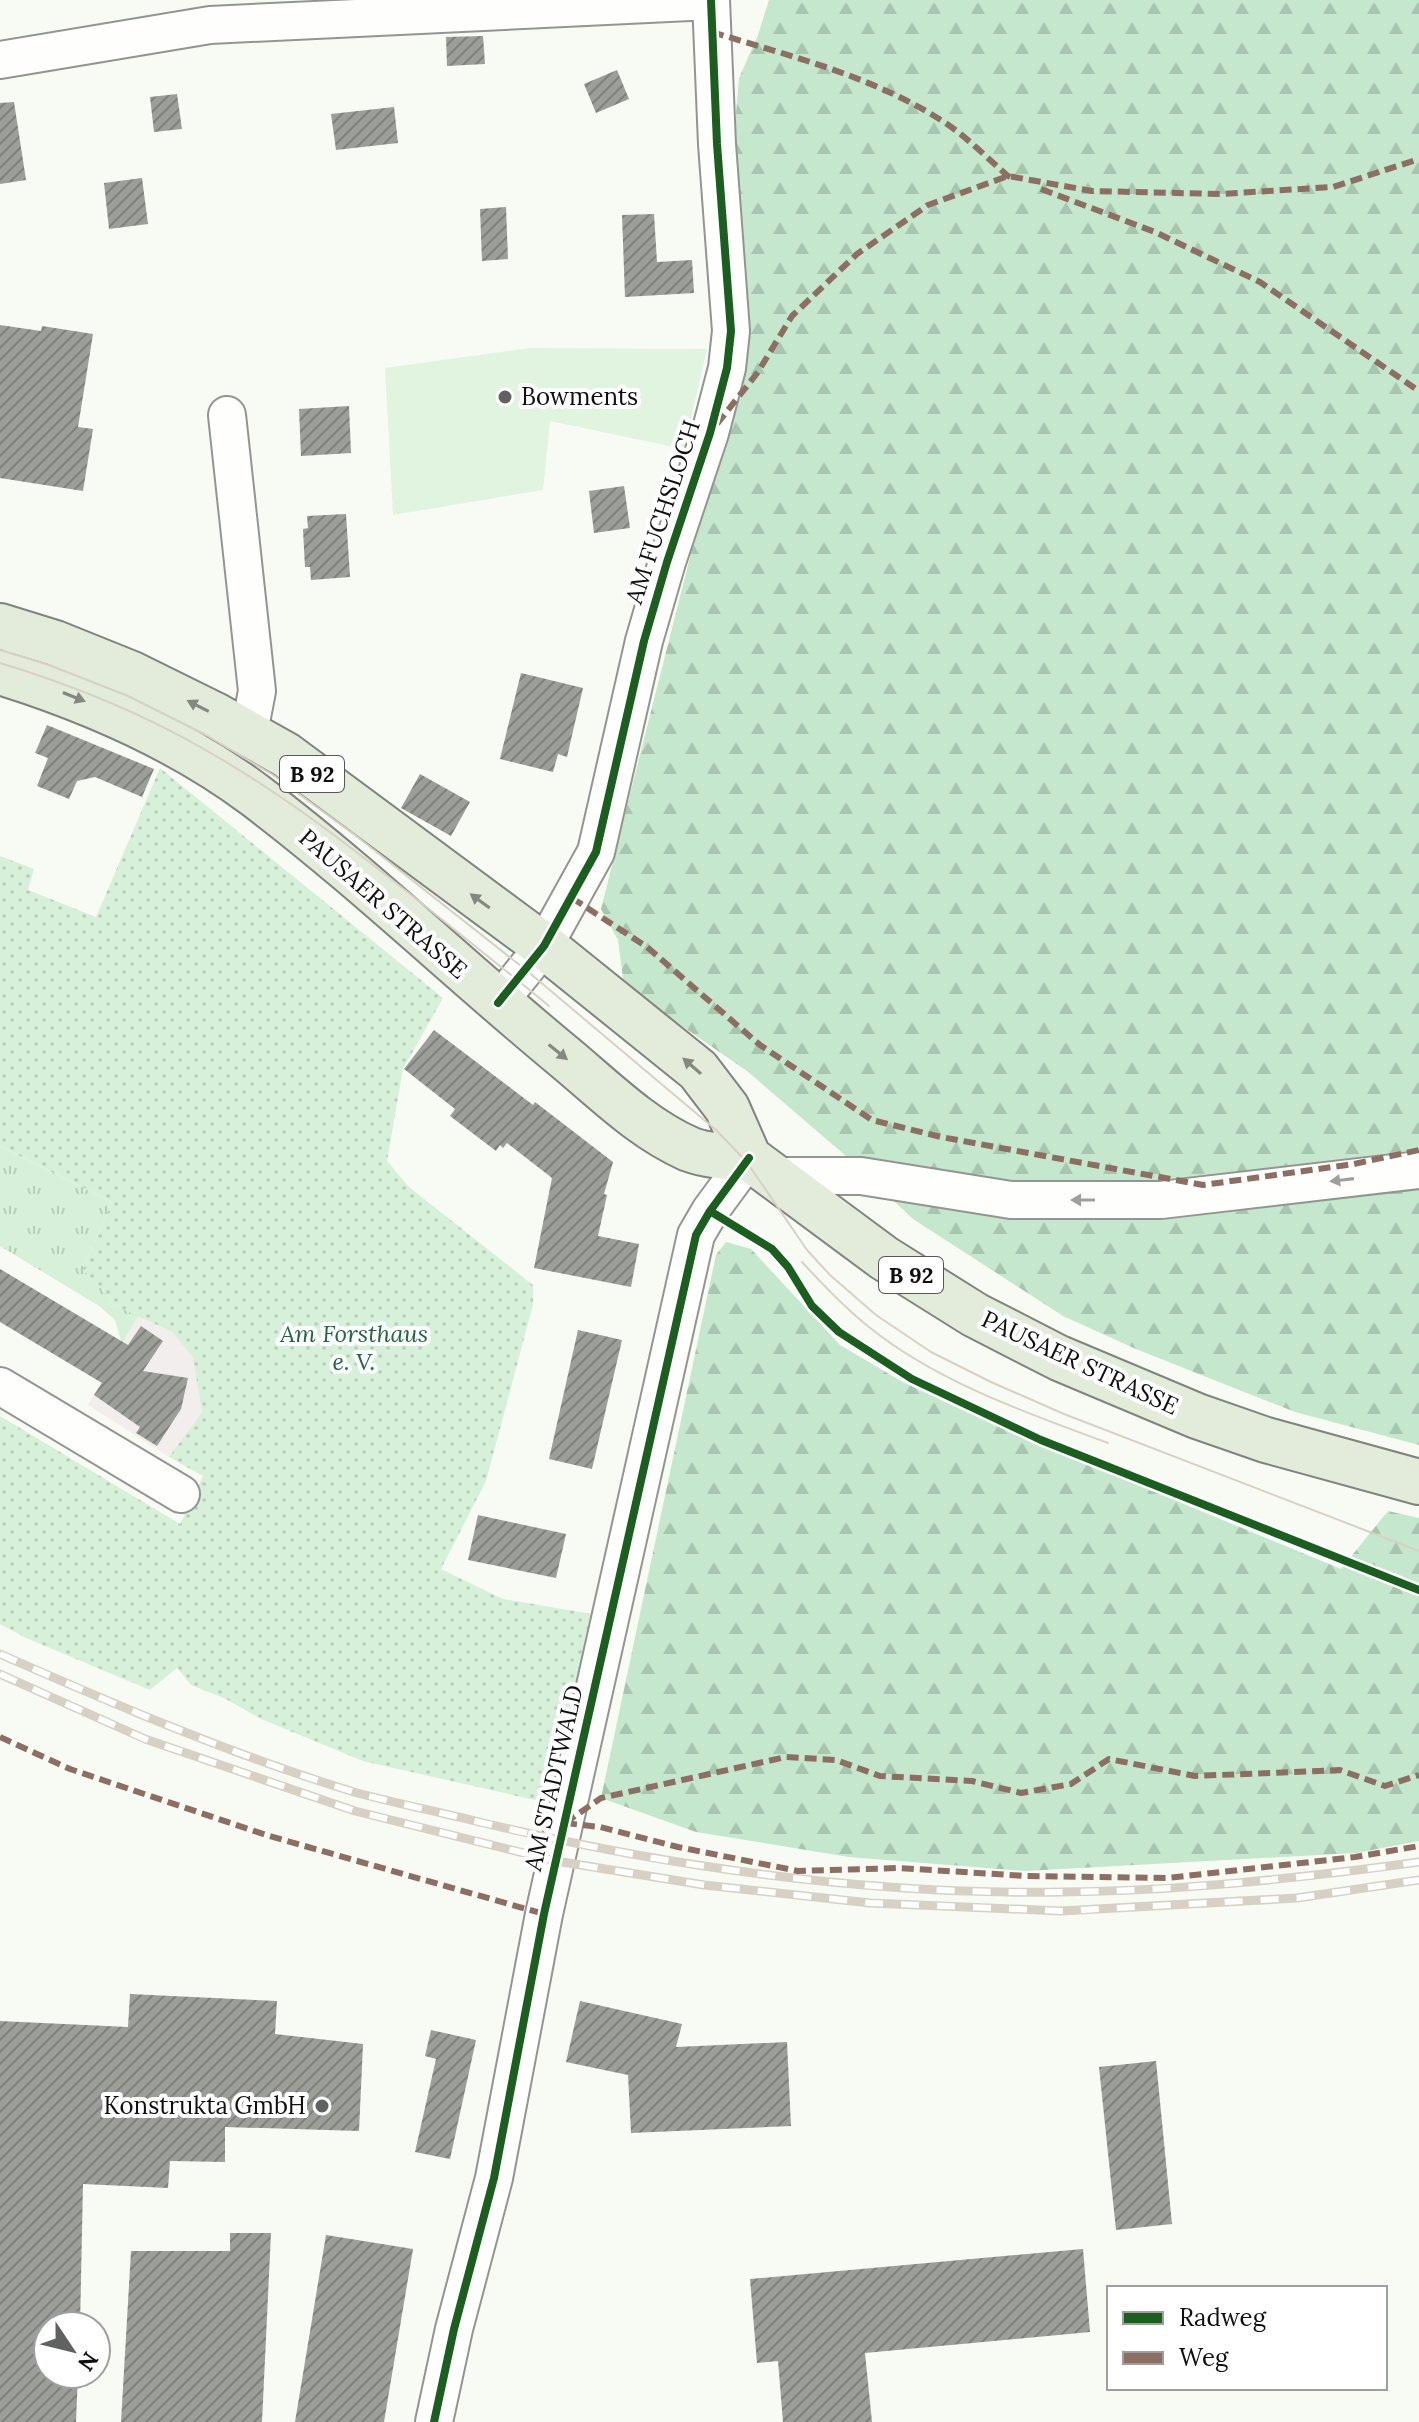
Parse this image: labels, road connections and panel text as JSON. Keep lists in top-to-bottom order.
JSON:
{
  "streets": {
    "main road": ["B 92", "PAUSAER STRASSE"],
    "street": ["AM FUCHSLOCH", "AM STADTWALD"]
  },
  "crossings": [
    ["AM FUCHSLOCH", "PAUSAER STRASSE"],
    ["PAUSAER STRASSE", "AM STADTWALD"]
  ],
  "parks": ["Am Forsthaus e. V."],
  "places": ["Bowments", "Konstrukta GmbH"],
  "legend": ["Radweg", "Weg"],
  "north": "bottom right"
}
